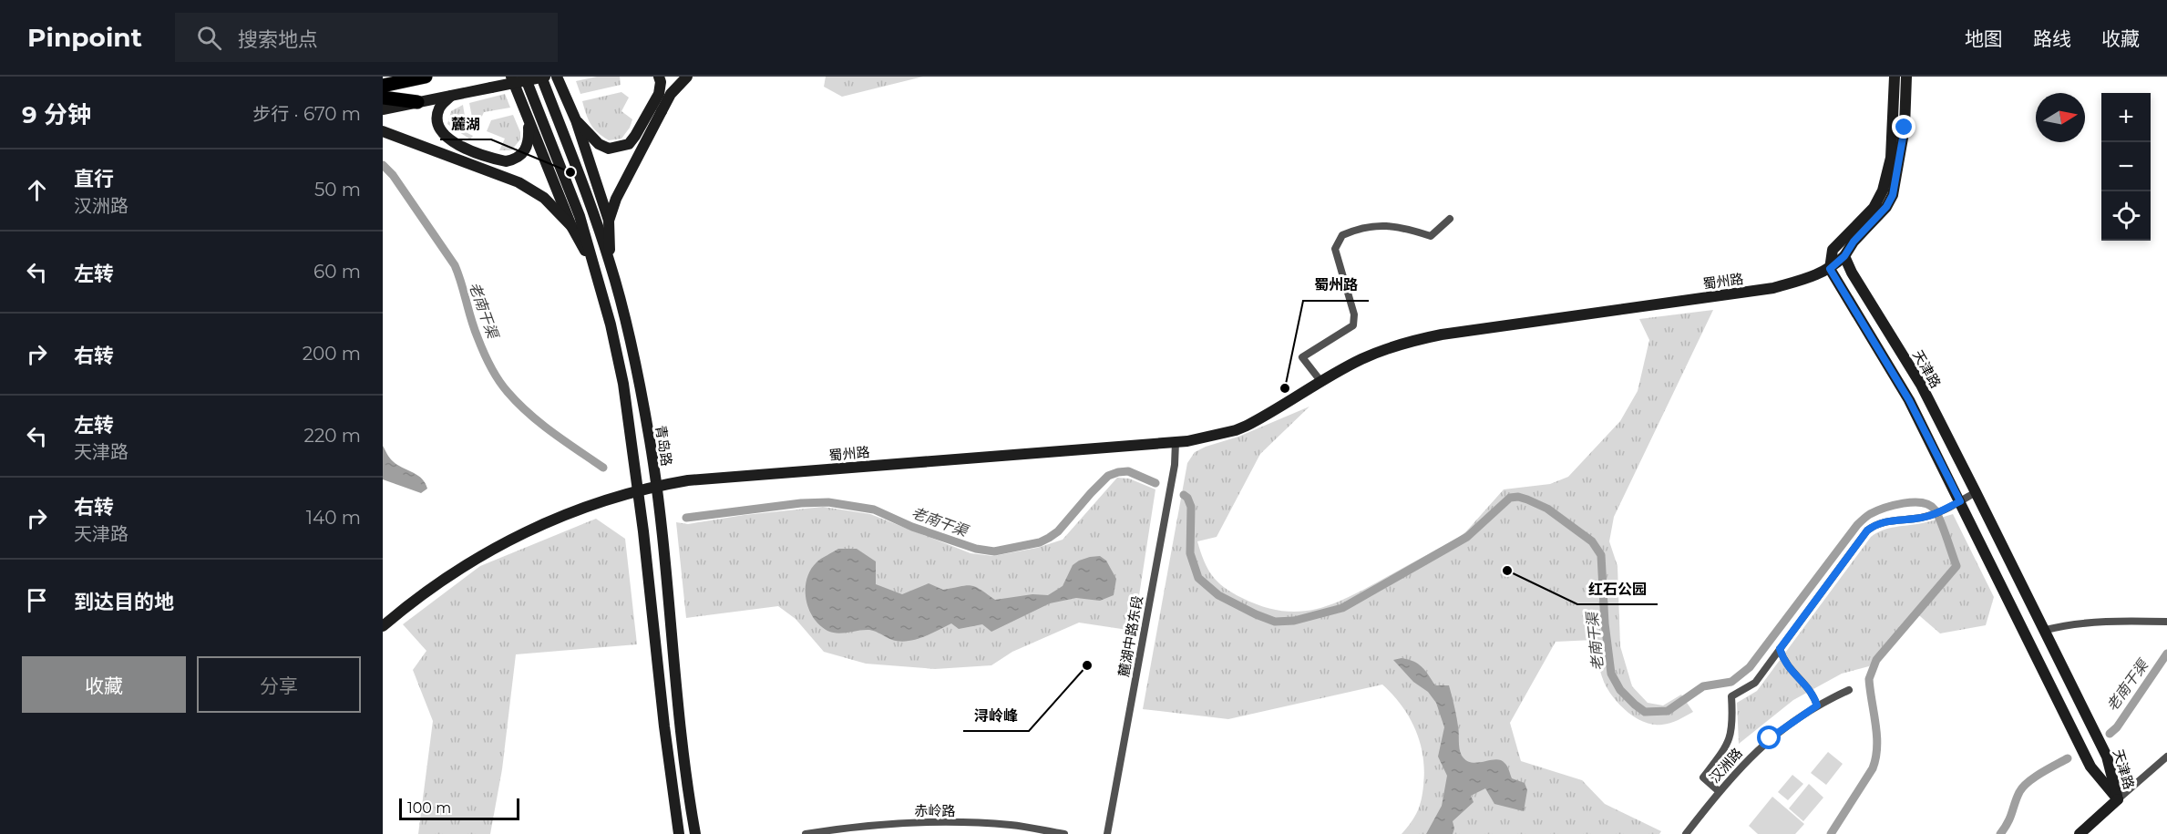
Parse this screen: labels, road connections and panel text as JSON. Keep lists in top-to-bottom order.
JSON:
{
  "streets": {
    "street": [
      "蜀州路",
      "天津路",
      "青岛路",
      "麓湖中路东段",
      "汉洲路",
      "赤岭路"
    ]
  },
  "crossings": [
    ["蜀州路", "天津路"],
    ["蜀州路", "青岛路"],
    ["蜀州路", "麓湖中路东段"]
  ],
  "water": ["老南干渠"],
  "places": [
    "麓湖",
    "蜀州路",
    "红石公园",
    "浔岭峰"
  ],
  "scale_bar": "100 m",
  "north": "right",
  "page": {
    "header": "Pinpoint",
    "search": "搜索地点",
    "nav": ["地图", "路线", "收藏"],
    "heading": ["9 分钟", "步行 · 670 m"],
    "map_buttons": ["+", "−"],
    "list": [
      ["直行", "汉洲路", "50 m"],
      ["左转", "60 m"],
      ["右转", "200 m"],
      ["左转", "天津路", "220 m"],
      ["右转", "天津路", "140 m"],
      "到达目的地"
    ],
    "buttons": ["收藏", "分享"],
    "scale": "100 m"
  }
}
